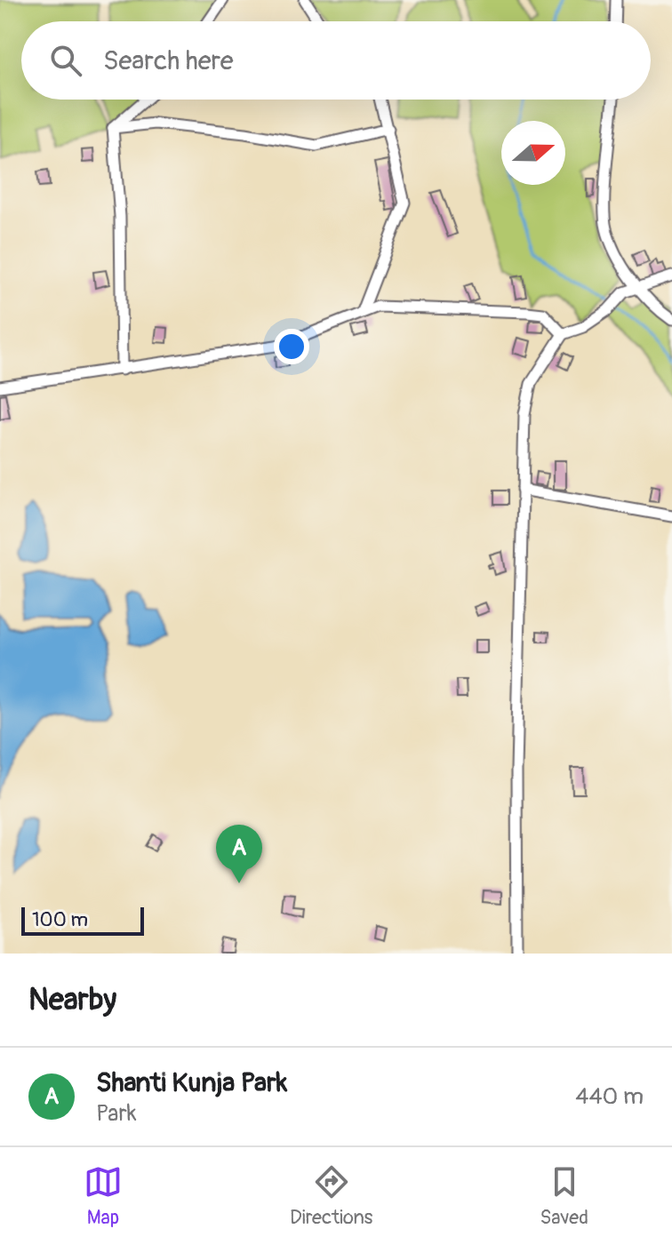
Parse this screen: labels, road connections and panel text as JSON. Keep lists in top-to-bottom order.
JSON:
{
  "scale_bar": "100 m",
  "north": "right",
  "page": {
    "search": "Search here",
    "pins": "A",
    "scale": "100 m",
    "heading": "Nearby",
    "list": [
      {
        "mark": "A",
        "name": "Shanti Kunja Park",
        "note": "Park",
        "value": "440 m"
      }
    ],
    "nav": ["Map", "Directions", "Saved"]
  }
}
